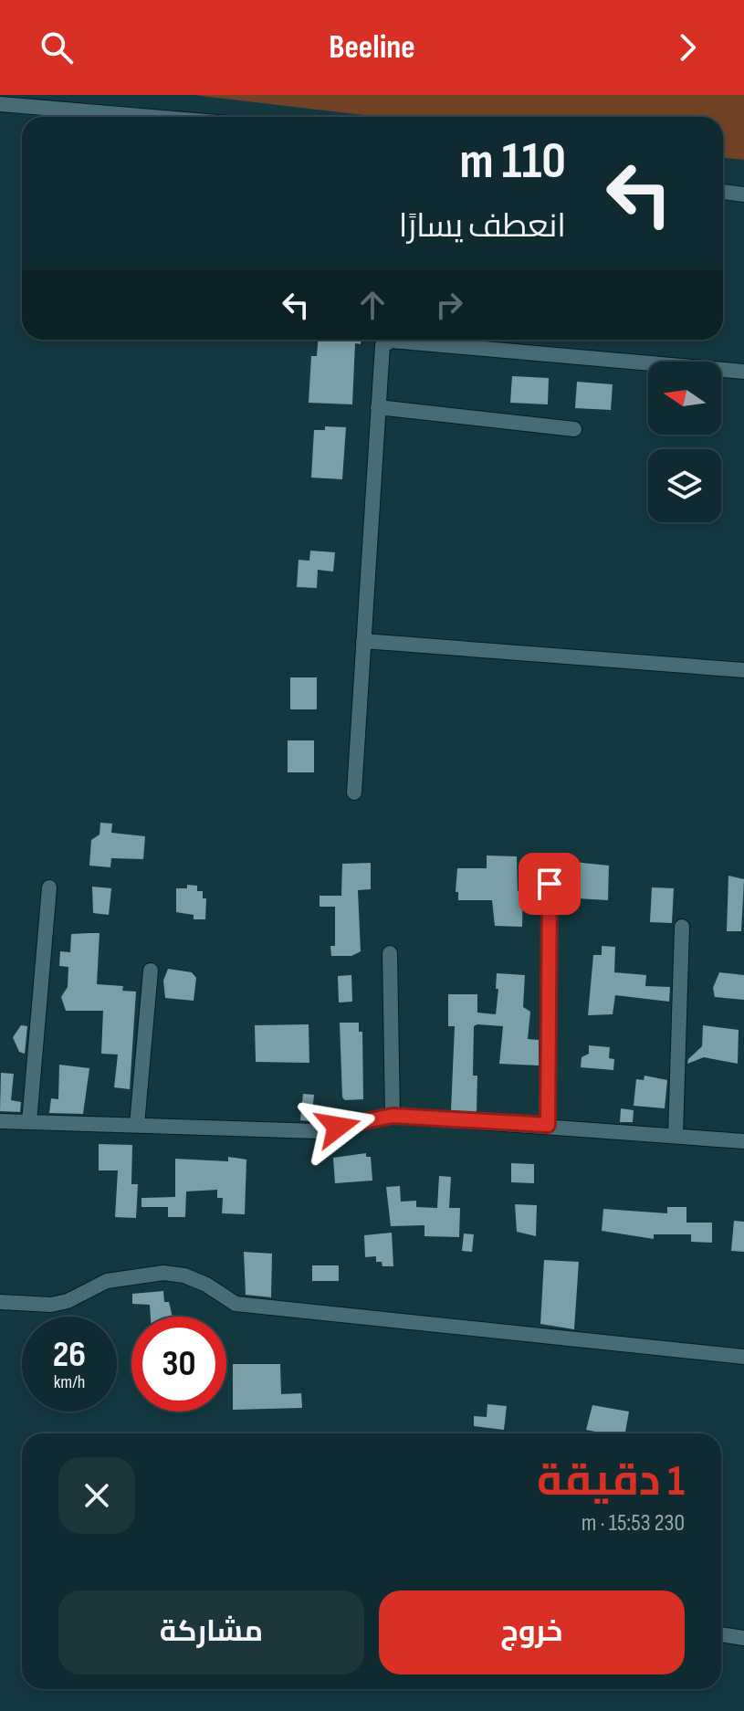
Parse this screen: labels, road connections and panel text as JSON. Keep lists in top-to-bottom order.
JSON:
{
  "north": "left",
  "page": {
    "header": "Beeline",
    "turn": ["110 m", "انعطف يسارًا"],
    "speed": "26 km/h",
    "limit": "30",
    "heading": ["1 دقيقة", "230 m · 15:53"],
    "buttons": ["خروج", "مشاركة"]
  }
}
